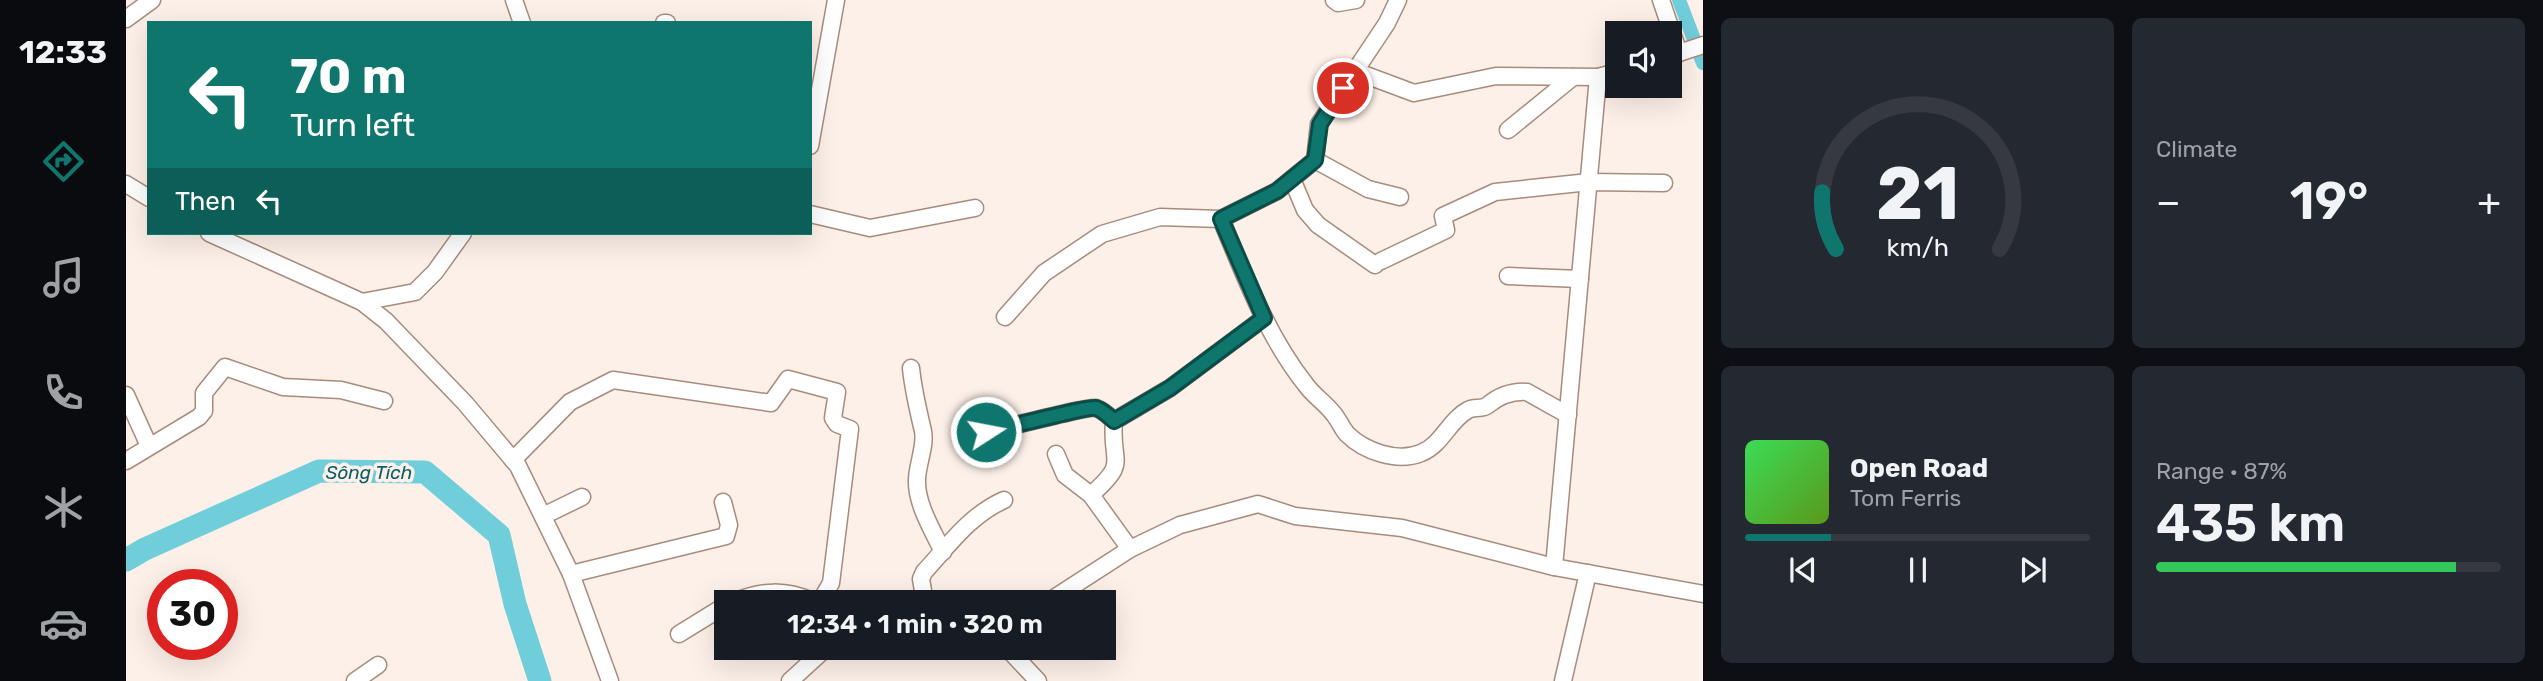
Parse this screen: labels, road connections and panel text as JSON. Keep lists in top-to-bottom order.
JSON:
{
  "water": ["Sông Tích"],
  "page": {
    "tabs": "12:33",
    "tile": [
      "Climate",
      ["Range · 87%", "435 km"]
    ],
    "turn": ["70 m", "Turn left"],
    "then": "Then",
    "heat": ["−", "19°", "+"],
    "song": ["Open Road", "Tom Ferris"],
    "limit": "30",
    "trip": "12:34 · 1 min · 320 m",
    "gauge": ["21", "km/h"]
  }
}
